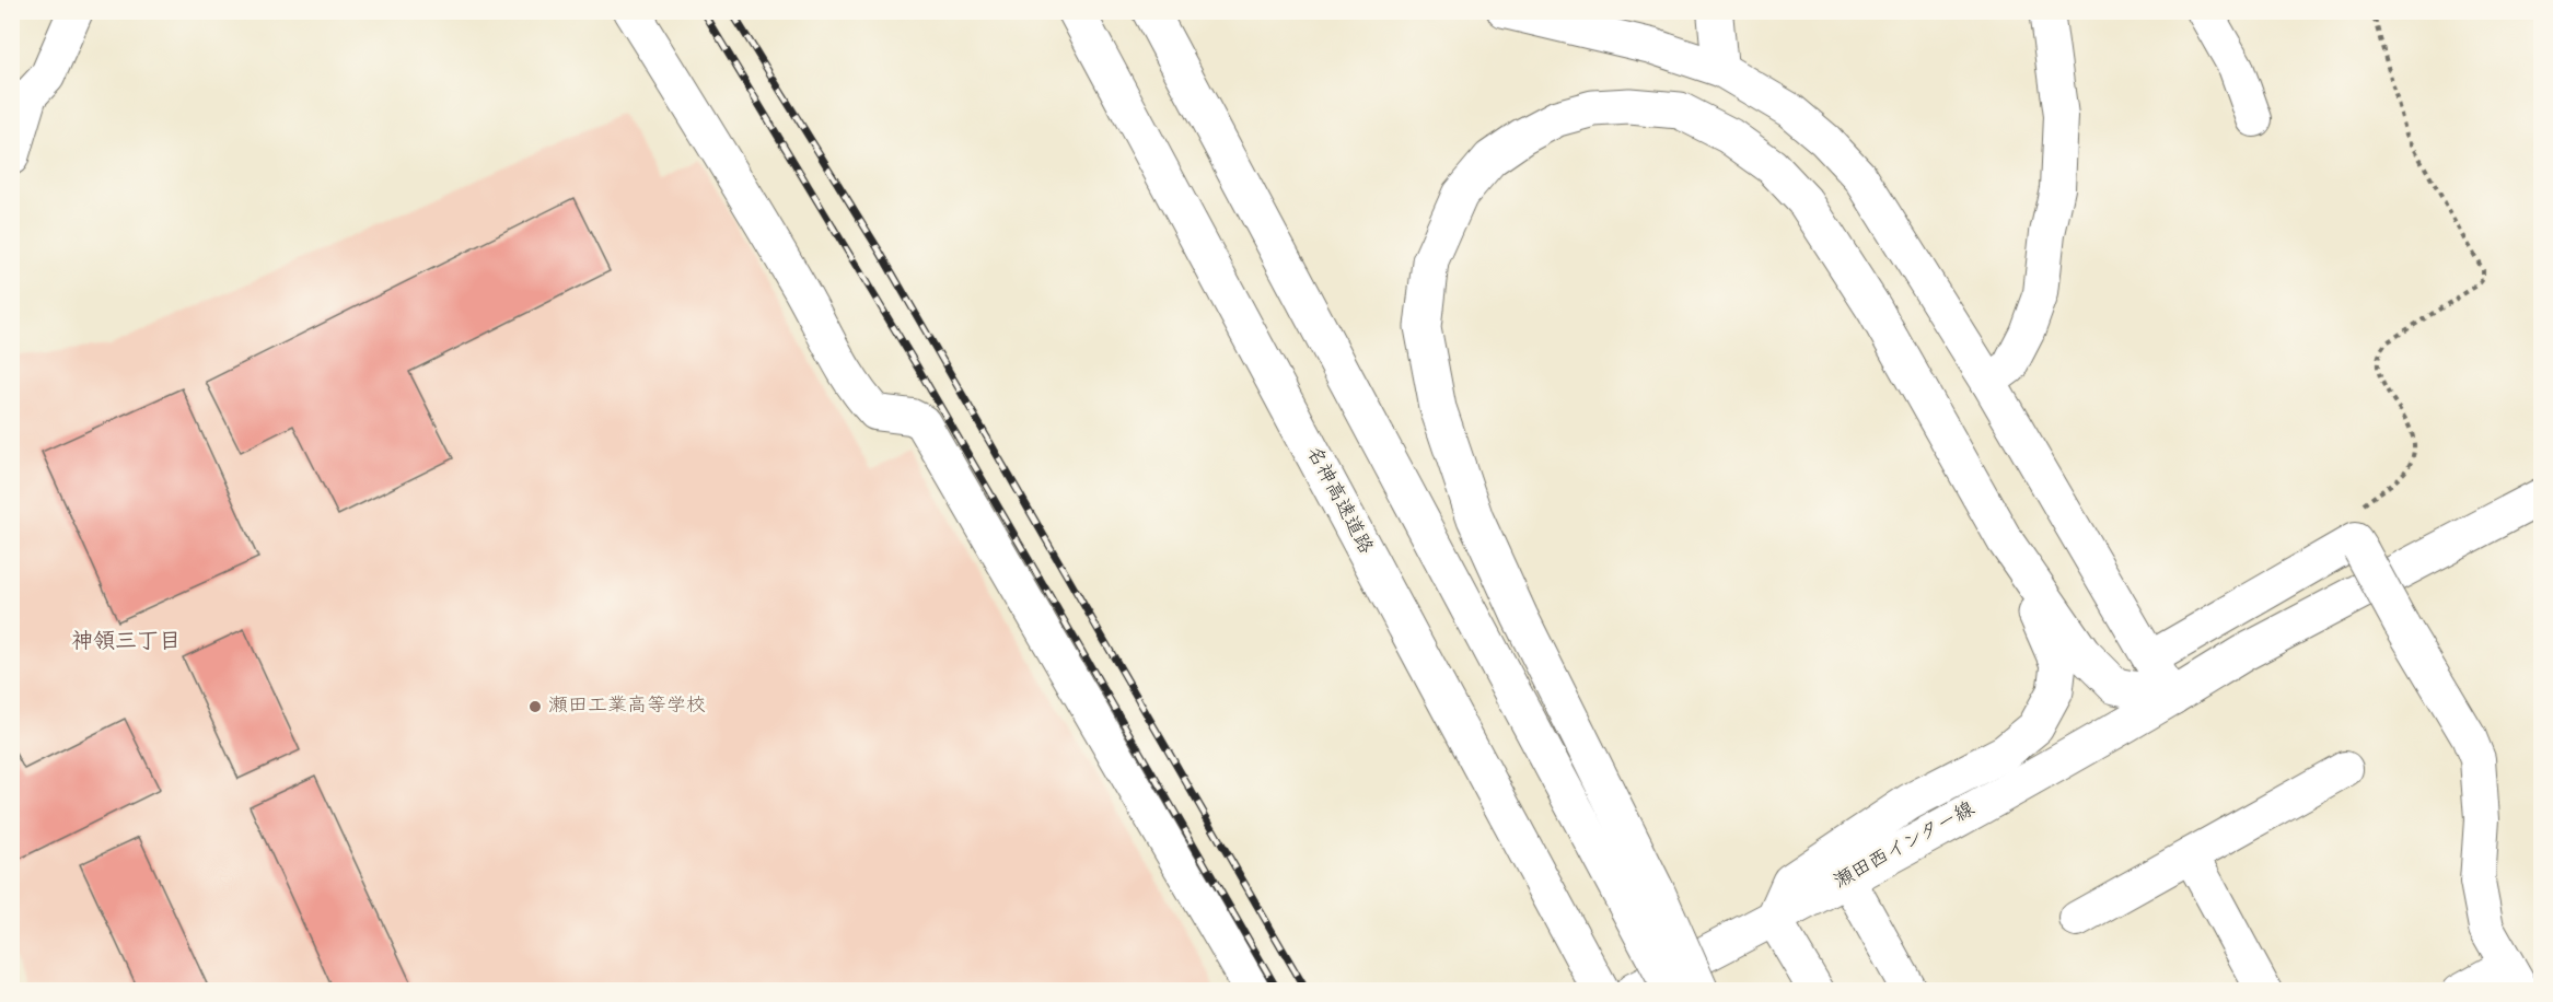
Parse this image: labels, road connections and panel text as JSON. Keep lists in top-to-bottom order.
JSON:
{
  "streets": {
    "main road": ["名神高速道路", "瀬田西インター線"]
  },
  "districts": ["神領三丁目"],
  "places": ["瀬田工業高等学校"]
}
